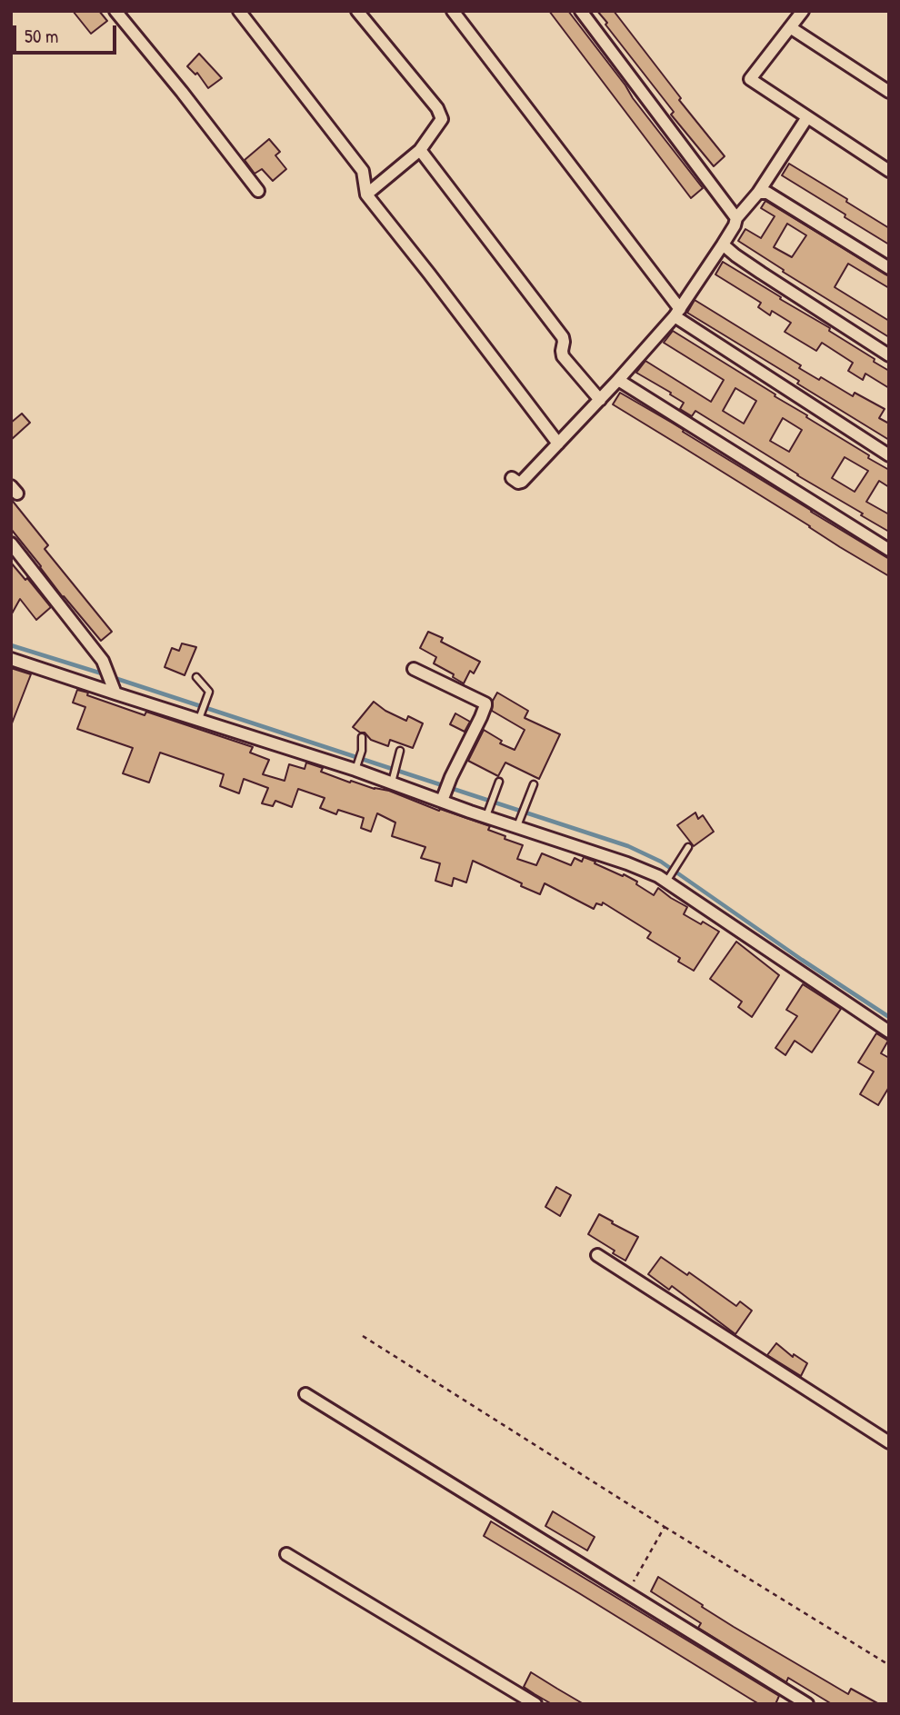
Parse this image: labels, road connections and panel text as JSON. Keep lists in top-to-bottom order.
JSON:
{
  "scale_bar": "50 m"
}
